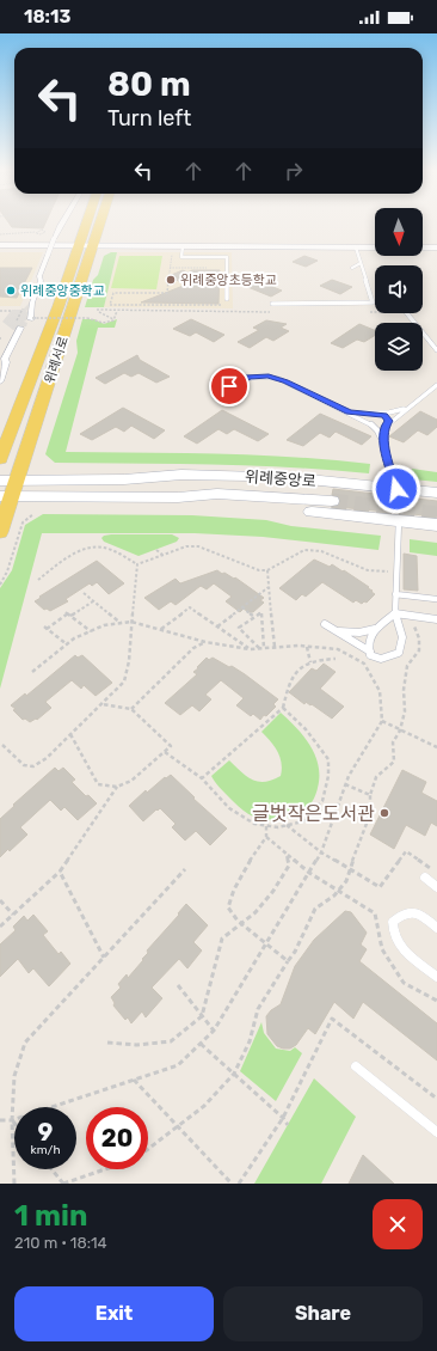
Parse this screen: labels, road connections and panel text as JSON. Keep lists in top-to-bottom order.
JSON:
{
  "streets": {
    "main road": ["위례서로", "위례중앙로"]
  },
  "crossings": [
    ["위례서로", "위례중앙로"]
  ],
  "places": ["위례중앙초등학교", "위례중앙중학교", "글벗작은도서관"],
  "north": "bottom",
  "page": {
    "status": "18:13",
    "turn": ["80 m", "Turn left"],
    "speed": "9 km/h",
    "limit": "20",
    "heading": ["1 min", "210 m · 18:14"],
    "buttons": ["Exit", "Share"]
  }
}
